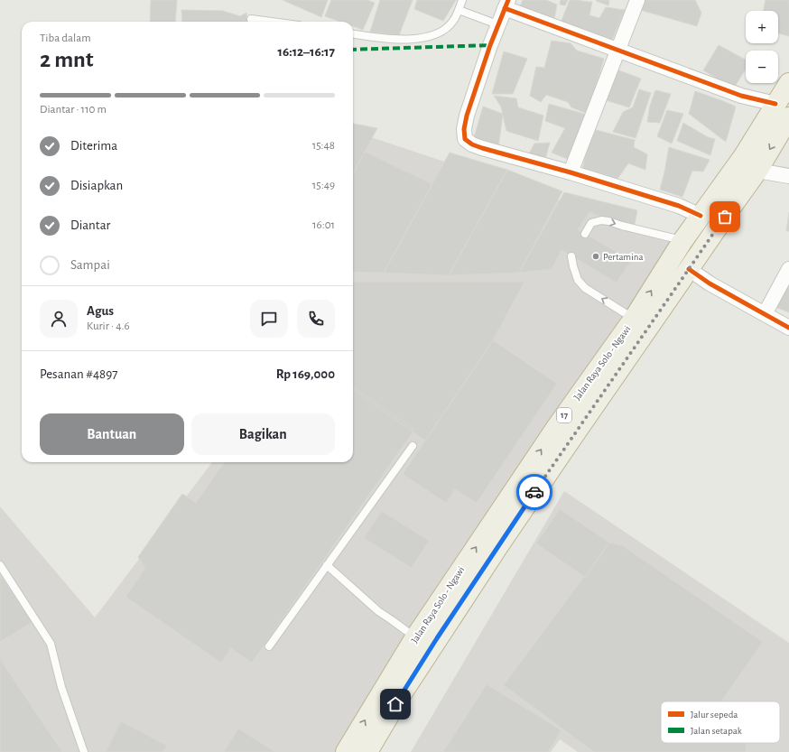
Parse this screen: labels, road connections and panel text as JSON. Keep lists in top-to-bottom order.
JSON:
{
  "streets": {
    "highway": ["Jalan Raya Solo - Ngawi", "17"]
  },
  "places": ["Pertamina"],
  "legend": ["Jalur sepeda", "Jalan setapak"],
  "page": {
    "map_buttons": ["+", "−"],
    "heading": ["2 mnt", "Tiba dalam", "16:12–16:17"],
    "panel": [
      "Agus",
      "Kurir · 4.6",
      "Pesanan #4897",
      "Rp 169,000"
    ],
    "bar": "Diantar · 110 m",
    "list": [
      ["Diterima", "15:48"],
      ["Disiapkan", "15:49"],
      ["Diantar", "16:01"],
      "Sampai"
    ],
    "buttons": ["Bantuan", "Bagikan"]
  }
}
